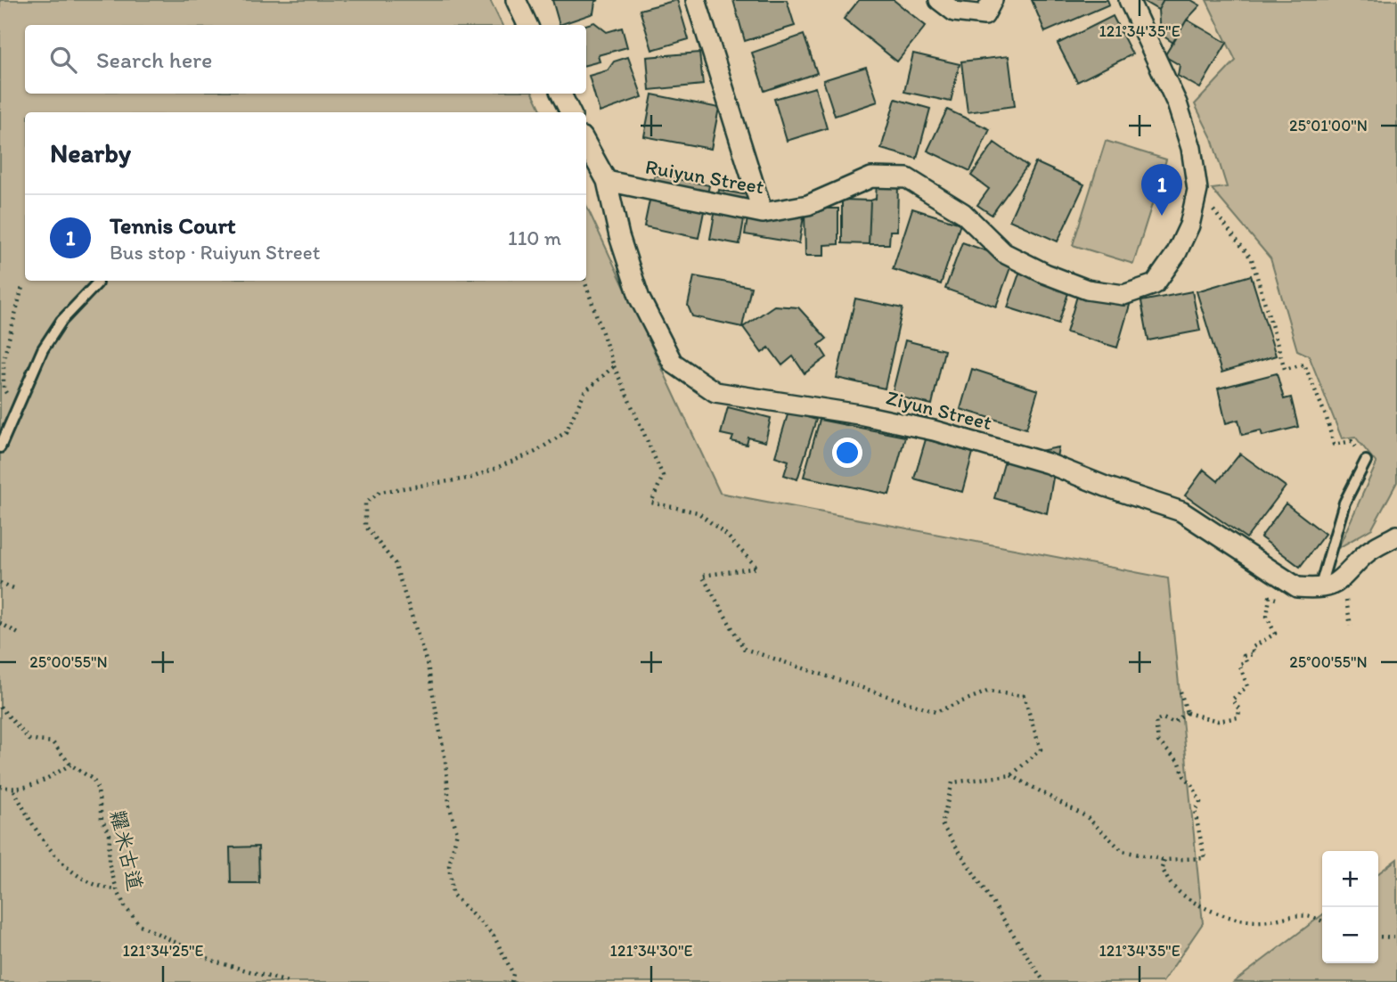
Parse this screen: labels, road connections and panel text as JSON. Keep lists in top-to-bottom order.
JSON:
{
  "streets": {
    "street": ["Ruiyun Street", "Ziyun Street"],
    "path": ["糶米古道"]
  },
  "crossings": [
    ["Ruiyun Street", "Ziyun Street"]
  ],
  "page": {
    "search": "Search here",
    "heading": "Nearby",
    "pins": "1",
    "list": [
      {
        "mark": "1",
        "name": "Tennis Court",
        "note": "Bus stop · Ruiyun Street",
        "value": "110 m"
      }
    ],
    "map_buttons": ["+", "−"]
  },
  "coordinates": [
    "121°34'35\"E",
    "25°01'00\"N",
    "25°00'55\"N",
    "121°34'25\"E",
    "121°34'30\"E"
  ]
}
